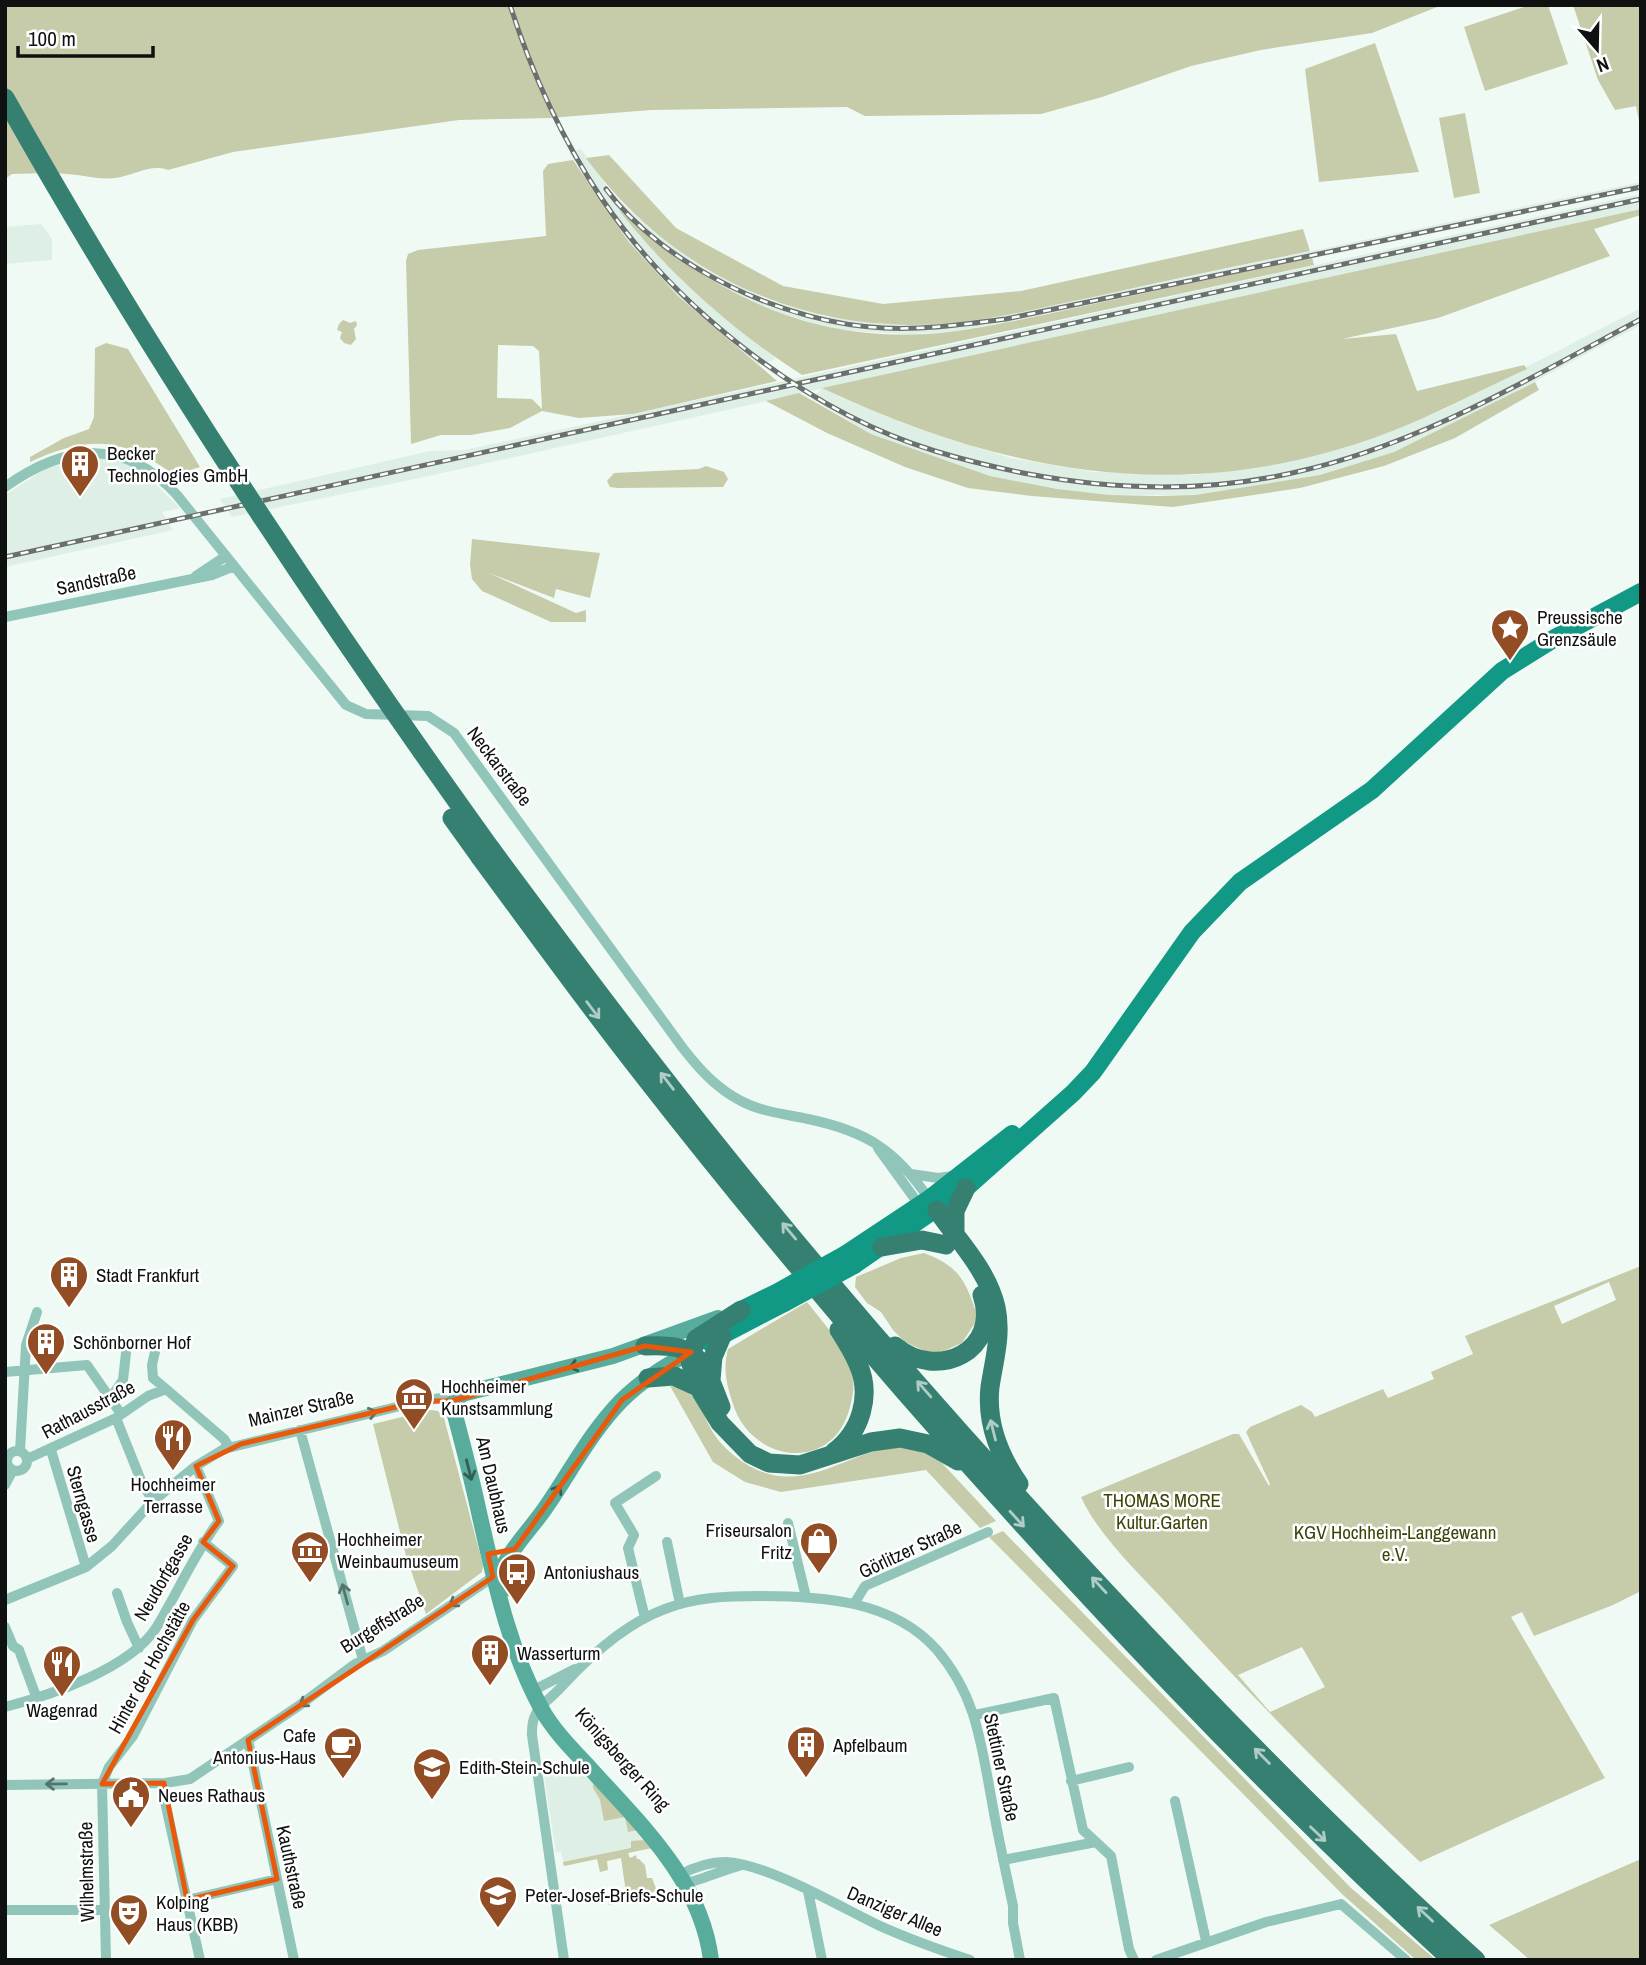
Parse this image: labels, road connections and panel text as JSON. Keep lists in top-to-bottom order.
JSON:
{
  "streets": {
    "main road": ["Am Daubhaus", "Königsberger Ring"],
    "street": [
      "Sandstraße",
      "Neckarstraße",
      "Mainzer Straße",
      "Rathausstraße",
      "Sterngasse",
      "Görlitzer Straße",
      "Neudorfgasse",
      "Burgeffstraße",
      "Hinter der Hochstätte",
      "Stettiner Straße",
      "Kauthstraße",
      "Wilhelmstraße",
      "Danziger Allee"
    ]
  },
  "crossings": [
    ["Sandstraße", "Neckarstraße"],
    ["Mainzer Straße", "Rathausstraße"],
    ["Mainzer Straße", "Am Daubhaus"],
    ["Mainzer Straße", "Sterngasse"],
    ["Mainzer Straße", "Neudorfgasse"],
    ["Rathausstraße", "Sterngasse"],
    ["Am Daubhaus", "Burgeffstraße"],
    ["Am Daubhaus", "Königsberger Ring"],
    ["Görlitzer Straße", "Stettiner Straße"],
    ["Neudorfgasse", "Hinter der Hochstätte"],
    ["Burgeffstraße", "Hinter der Hochstätte"],
    ["Burgeffstraße", "Königsberger Ring"],
    ["Burgeffstraße", "Kauthstraße"],
    ["Burgeffstraße", "Wilhelmstraße"],
    ["Hinter der Hochstätte", "Wilhelmstraße"],
    ["Königsberger Ring", "Stettiner Straße"],
    ["Königsberger Ring", "Danziger Allee"]
  ],
  "one_way": ["Am Daubhaus", "Burgeffstraße"],
  "parks": ["THOMAS MORE Kultur.Garten", "KGV Hochheim-Langgewann e.V."],
  "places": {
    "building": [
      "Becker Technologies GmbH",
      "Stadt Frankfurt",
      "Schönborner Hof",
      "Wasserturm",
      "Apfelbaum"
    ],
    "place": ["Preussische Grenzsäule"],
    "museum": ["Hochheimer Kunstsammlung", "Hochheimer Weinbaumuseum"],
    "restaurant": ["Hochheimer Terrasse", "Wagenrad"],
    "shop": ["Friseursalon Fritz"],
    "bus stop": ["Antoniushaus"],
    "cafe": ["Cafe Antonius-Haus"],
    "school or university": ["Edith-Stein-Schule", "Peter-Josef-Briefs-Schule"],
    "public building": ["Neues Rathaus"],
    "theatre": ["Kolping Haus (KBB)"]
  },
  "scale_bar": "100 m",
  "north": "bottom"
}
